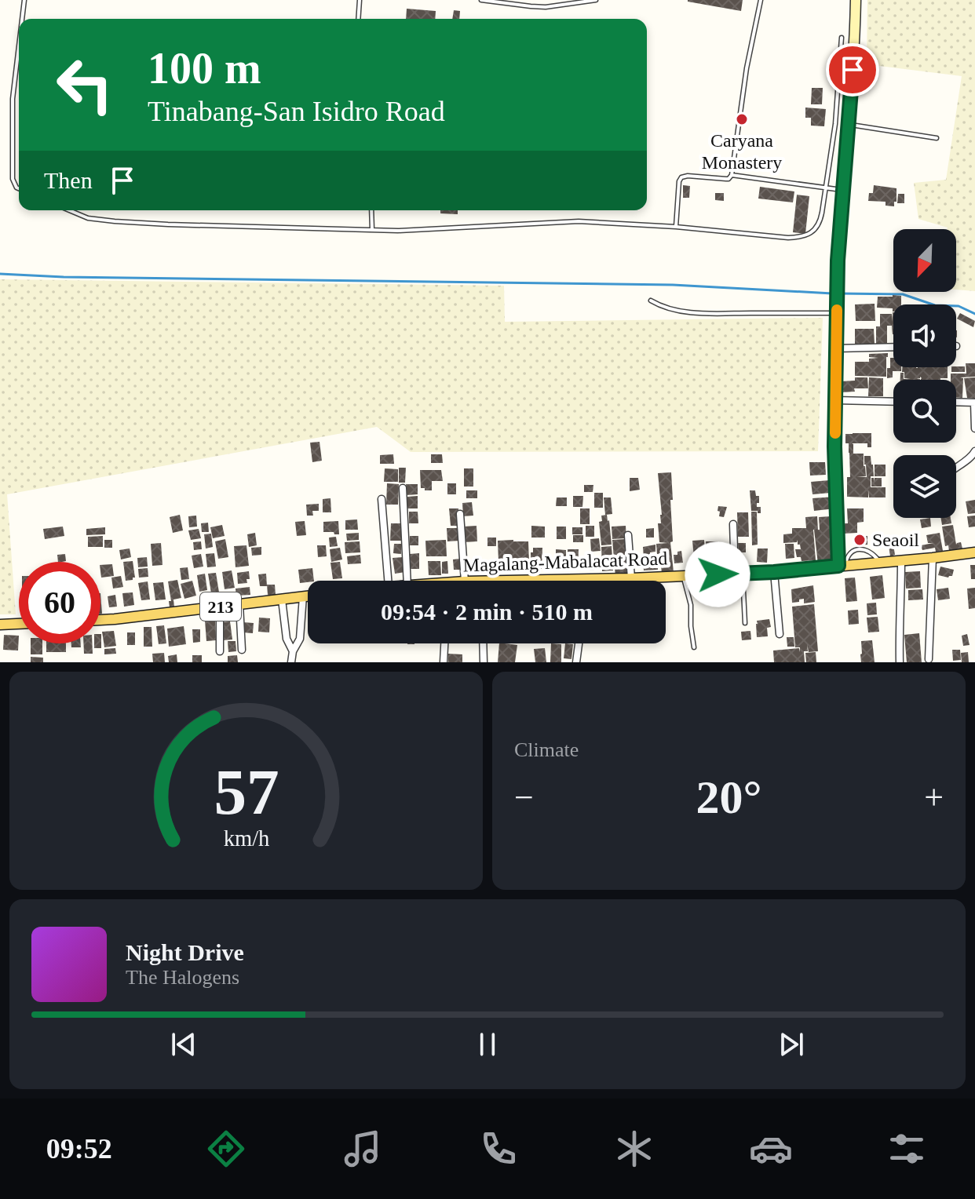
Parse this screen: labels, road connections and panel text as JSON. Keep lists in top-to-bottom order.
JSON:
{
  "streets": {
    "main road": ["Magalang-Mabalacat Road", "213"]
  },
  "places": ["Caryana Monastery", "Seaoil"],
  "north": "bottom left",
  "page": {
    "turn": ["100 m", "Tinabang-San Isidro Road"],
    "then": "Then",
    "limit": "60",
    "trip": "09:54 · 2 min · 510 m",
    "tile": "Climate",
    "heat": ["−", "20°", "+"],
    "song": ["Night Drive", "The Halogens"],
    "tabs": "09:52",
    "gauge": ["57", "km/h"]
  }
}
